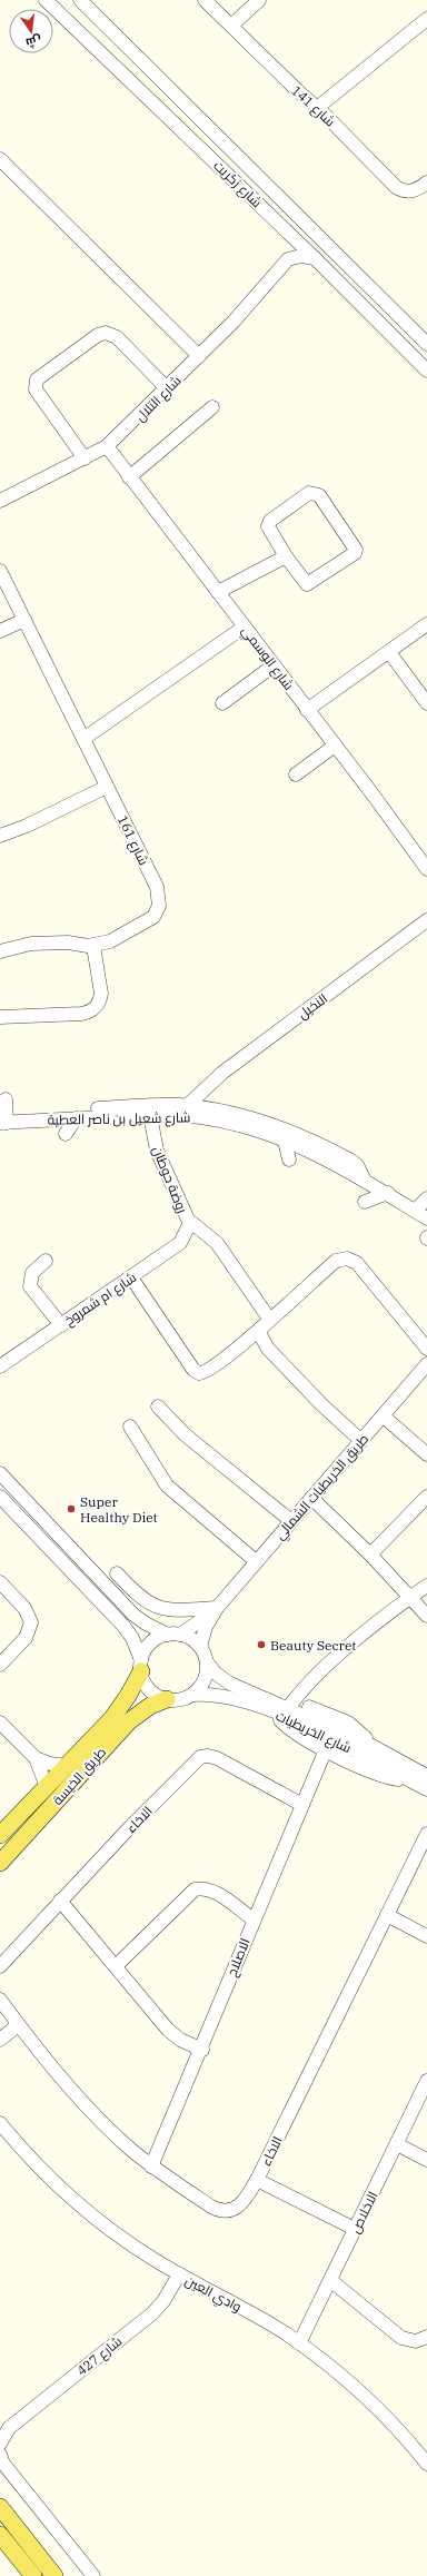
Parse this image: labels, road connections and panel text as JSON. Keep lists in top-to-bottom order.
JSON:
{
  "streets": {
    "main road": ["طريق الخيسة"],
    "street": [
      "شارع 141",
      "شارع زكريت",
      "شارع التلال",
      "شارع الوسمي",
      "شارع 161",
      "النخيل",
      "شارع شعيل بن ناصر العطية",
      "روضة حوطان",
      "شارع ام شمروخ",
      "طريق الخريطيات الشمالي",
      "شارع الخريطيات",
      "الاخاء",
      "الاصلاح",
      "الاخلاص",
      "وادي العين",
      "شارع 427"
    ]
  },
  "crossings": [
    ["شارع التلال", "شارع الوسمي"],
    ["شارع شعيل بن ناصر العطية", "روضة حوطان"],
    ["روضة حوطان", "شارع ام شمروخ"],
    ["طريق الخريطيات الشمالي", "شارع الخريطيات"],
    ["طريق الخريطيات الشمالي", "طريق الخيسة"],
    ["شارع الخريطيات", "طريق الخيسة"],
    ["الاخاء", "الاصلاح"],
    ["الاخاء", "الاخلاص"],
    ["الاخلاص", "وادي العين"],
    ["وادي العين", "شارع 427"]
  ],
  "places": ["Super Healthy Diet", "Beauty Secret"],
  "north": "bottom"
}
